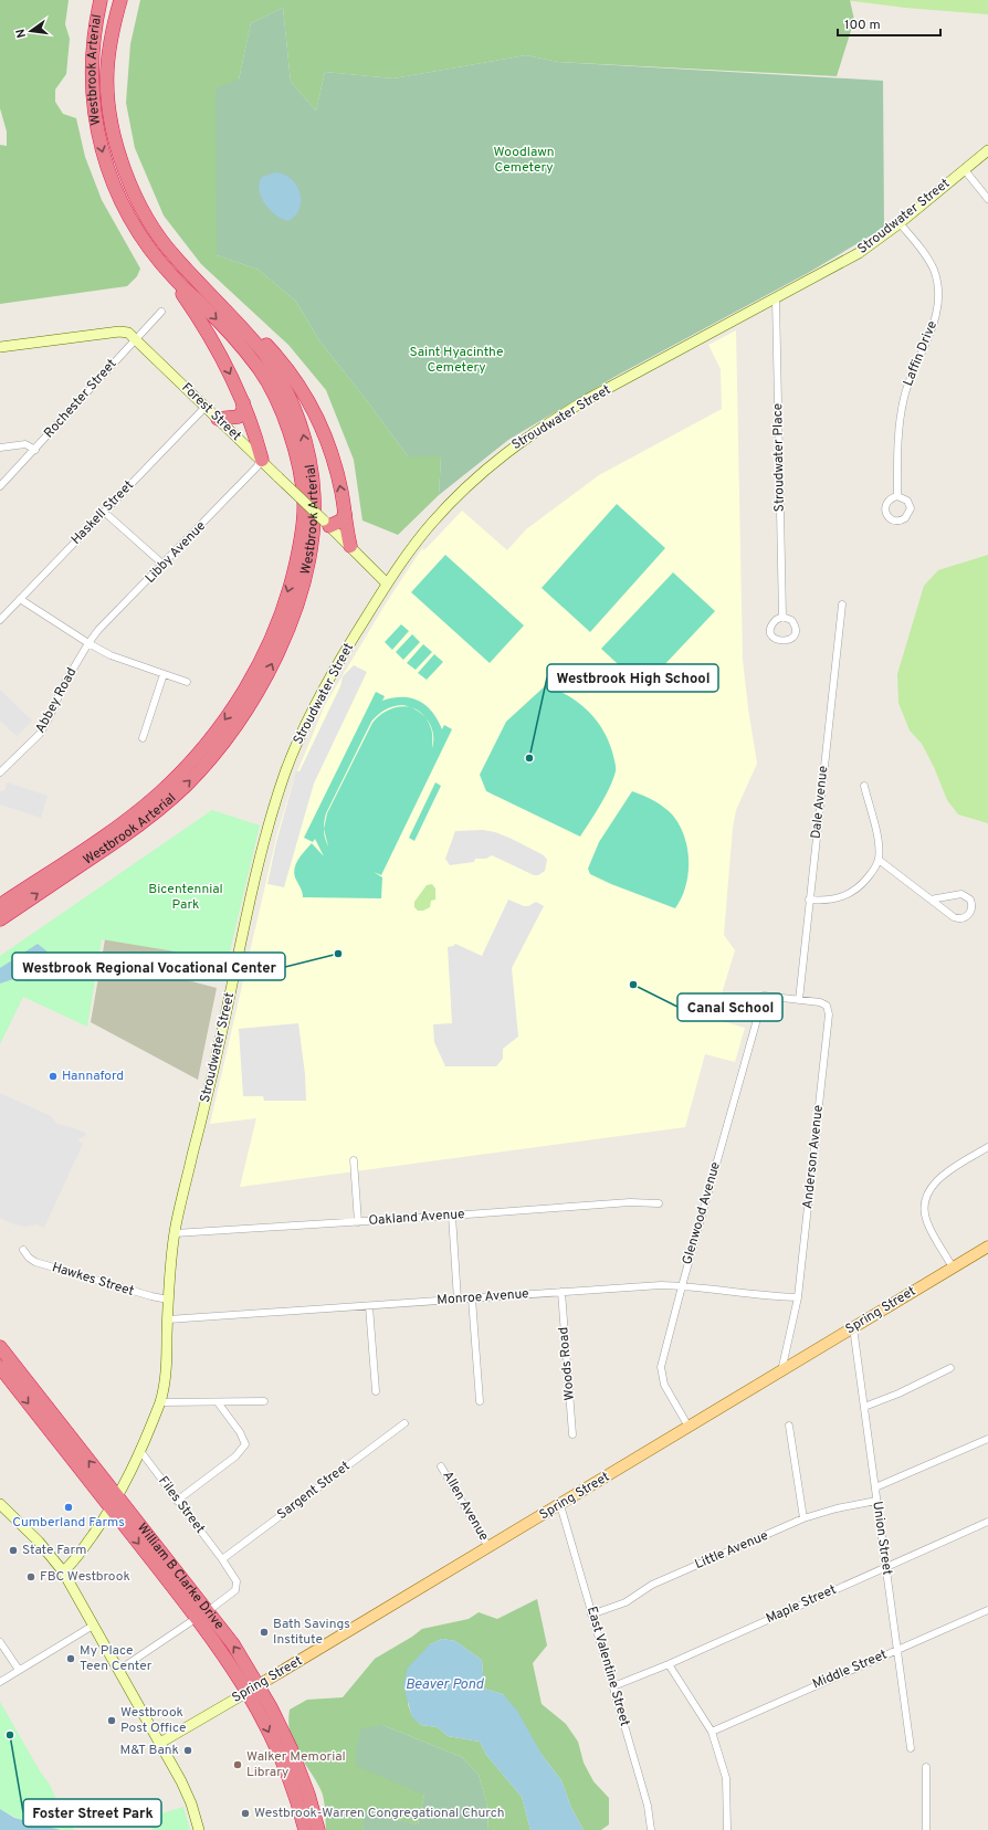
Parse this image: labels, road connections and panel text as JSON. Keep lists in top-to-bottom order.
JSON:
{
  "streets": {
    "highway": ["Westbrook Arterial", "William B Clarke Drive"],
    "main road": ["Stroudwater Street", "Forest Street", "Spring Street"],
    "street": [
      "Laffin Drive",
      "Rochester Street",
      "Stroudwater Place",
      "Haskell Street",
      "Libby Avenue",
      "Abbey Road",
      "Dale Avenue",
      "Anderson Avenue",
      "Glenwood Avenue",
      "Oakland Avenue",
      "Hawkes Street",
      "Monroe Avenue",
      "Woods Road",
      "Sargent Street",
      "Files Street",
      "Allen Avenue",
      "Union Street",
      "Little Avenue",
      "Maple Street",
      "East Valentine Street",
      "Middle Street"
    ]
  },
  "crossings": [
    ["Stroudwater Street", "Laffin Drive"],
    ["Stroudwater Street", "Forest Street"],
    ["Stroudwater Street", "Stroudwater Place"],
    ["Stroudwater Street", "Oakland Avenue"],
    ["Stroudwater Street", "Hawkes Street"],
    ["Stroudwater Street", "Monroe Avenue"],
    ["Stroudwater Street", "Files Street"],
    ["Stroudwater Street", "William B Clarke Drive"],
    ["Rochester Street", "Forest Street"],
    ["Forest Street", "Haskell Street"],
    ["Forest Street", "Libby Avenue"],
    ["Libby Avenue", "Abbey Road"],
    ["Dale Avenue", "Anderson Avenue"],
    ["Anderson Avenue", "Glenwood Avenue"],
    ["Anderson Avenue", "Monroe Avenue"],
    ["Anderson Avenue", "Spring Street"],
    ["Glenwood Avenue", "Monroe Avenue"],
    ["Glenwood Avenue", "Spring Street"],
    ["Monroe Avenue", "Woods Road"],
    ["Spring Street", "Allen Avenue"],
    ["Spring Street", "Union Street"],
    ["Spring Street", "William B Clarke Drive"],
    ["Spring Street", "East Valentine Street"],
    ["Sargent Street", "Files Street"],
    ["Files Street", "William B Clarke Drive"],
    ["Union Street", "Little Avenue"],
    ["Union Street", "Maple Street"],
    ["Union Street", "Middle Street"],
    ["Little Avenue", "East Valentine Street"],
    ["Maple Street", "East Valentine Street"]
  ],
  "water": ["Beaver Pond"],
  "parks": ["Woodlawn Cemetery", "Saint Hyacinthe Cemetery", "Bicentennial Park"],
  "places": [
    "Westbrook High School",
    "Westbrook Regional Vocational Center",
    "Canal School",
    "Hannaford",
    "Cumberland Farms",
    "State Farm",
    "FBC Westbrook",
    "Bath Savings Institute",
    "My Place Teen Center",
    "Westbrook Post Office",
    "Foster Street Park",
    "M&T Bank",
    "Walker Memorial Library",
    "Westbrook-Warren Congregational Church"
  ],
  "scale_bar": "100 m",
  "north": "left"
}
